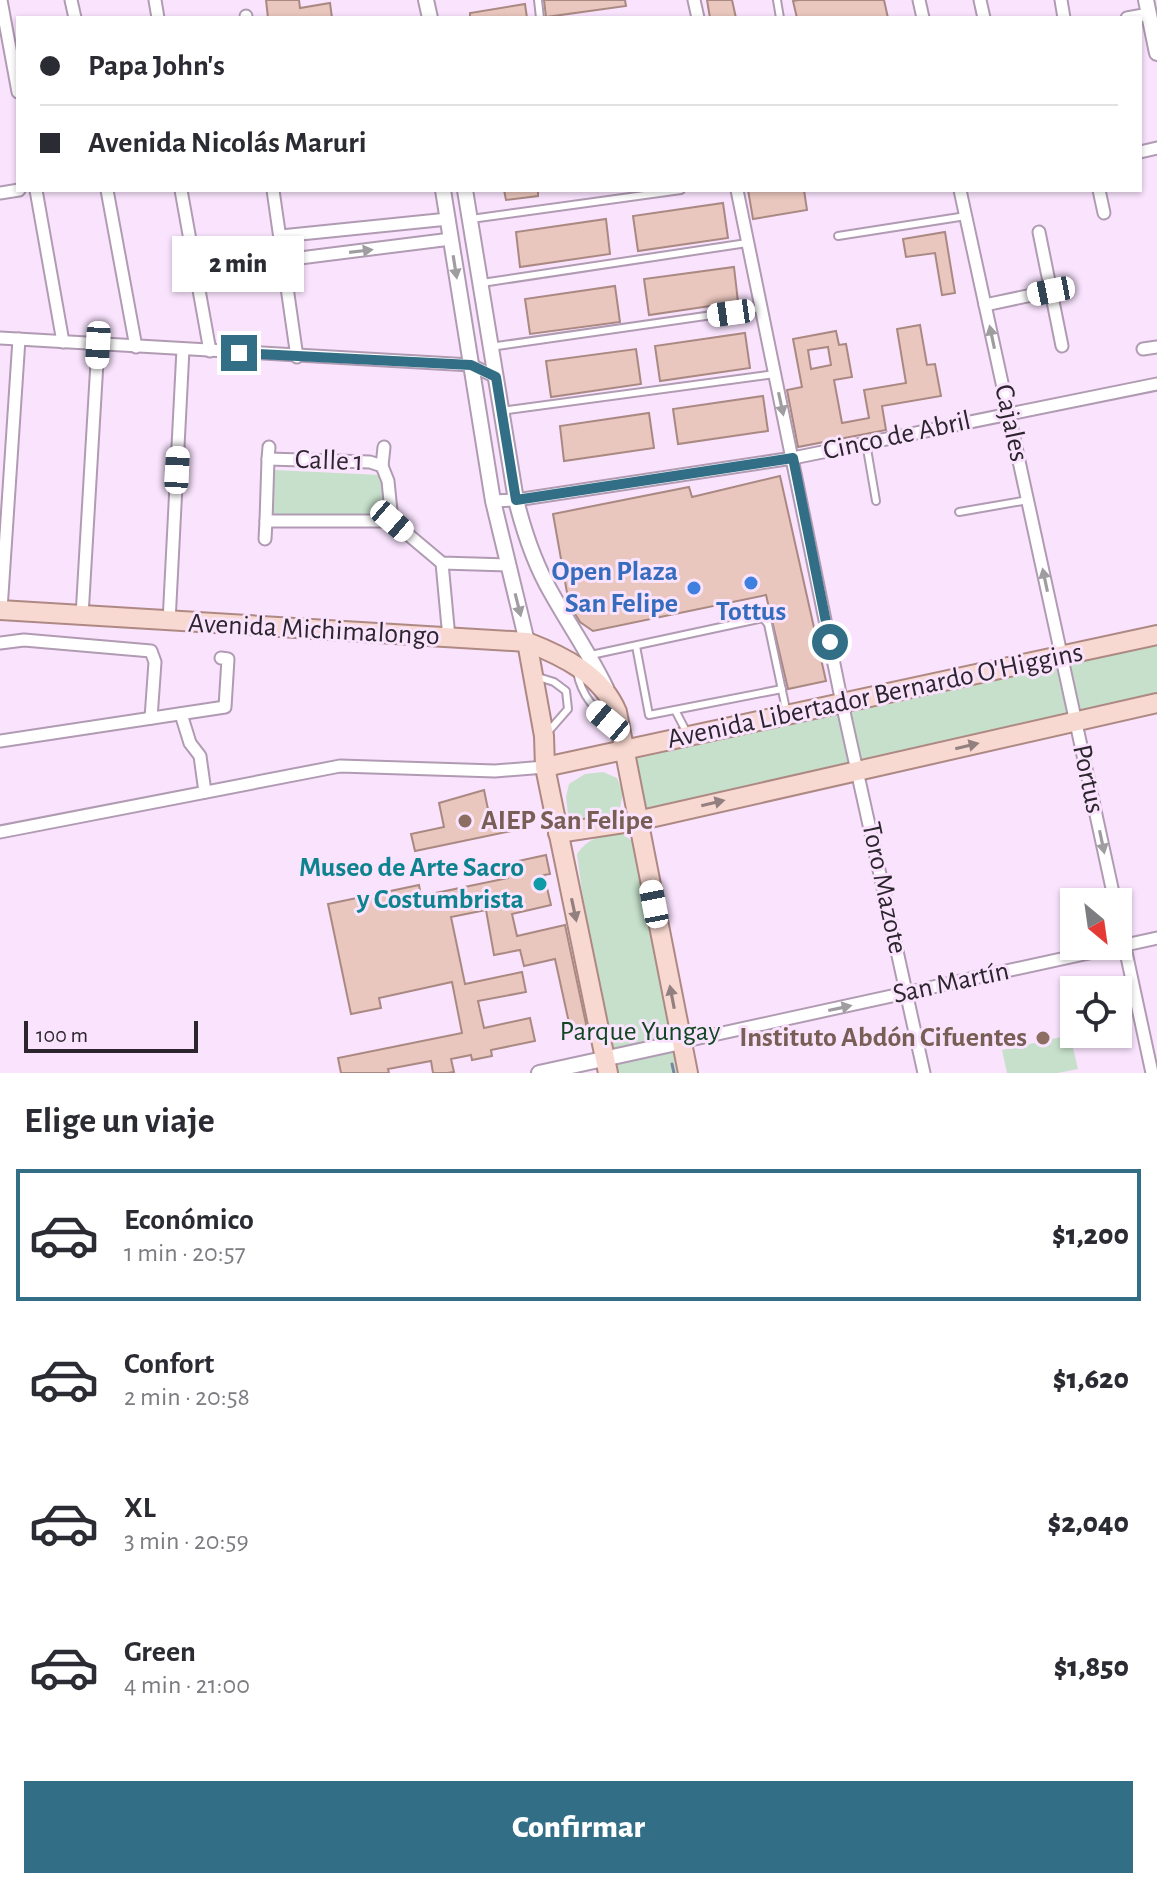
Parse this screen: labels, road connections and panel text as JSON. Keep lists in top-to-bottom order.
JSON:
{
  "streets": {
    "main road": ["Avenida Michimalongo", "Avenida Libertador Bernardo O'Higgins"],
    "street": [
      "Cajales",
      "Cinco de Abril",
      "Calle 1",
      "Portus",
      "Toro Mazote",
      "San Martín"
    ]
  },
  "crossings": [
    ["Cajales", "Cinco de Abril"],
    ["Cajales", "Avenida Libertador Bernardo O'Higgins"],
    ["Cajales", "Portus"],
    ["Cinco de Abril", "Toro Mazote"],
    ["Avenida Michimalongo", "Avenida Libertador Bernardo O'Higgins"],
    ["Avenida Libertador Bernardo O'Higgins", "Portus"],
    ["Avenida Libertador Bernardo O'Higgins", "Toro Mazote"],
    ["Toro Mazote", "San Martín"]
  ],
  "one_way": ["Cajales", "Portus", "San Martín"],
  "parks": ["Parque Yungay"],
  "places": [
    "Tottus",
    "Open Plaza San Felipe",
    "AIEP San Felipe",
    "Museo de Arte Sacro y Costumbrista",
    "Instituto Abdón Cifuentes"
  ],
  "scale_bar": "100 m",
  "north": "bottom right",
  "page": {
    "banner": ["Papa John's", "Avenida Nicolás Maruri"],
    "bubble": "2 min",
    "scale": "100 m",
    "heading": "Elige un viaje",
    "list": [
      {
        "name": "Económico",
        "note": "1 min · 20:57",
        "value": "$1,200"
      },
      {
        "name": "Confort",
        "note": "2 min · 20:58",
        "value": "$1,620"
      },
      {
        "name": "XL",
        "note": "3 min · 20:59",
        "value": "$2,040"
      },
      {
        "name": "Green",
        "note": "4 min · 21:00",
        "value": "$1,850"
      }
    ],
    "buttons": "Confirmar"
  }
}
